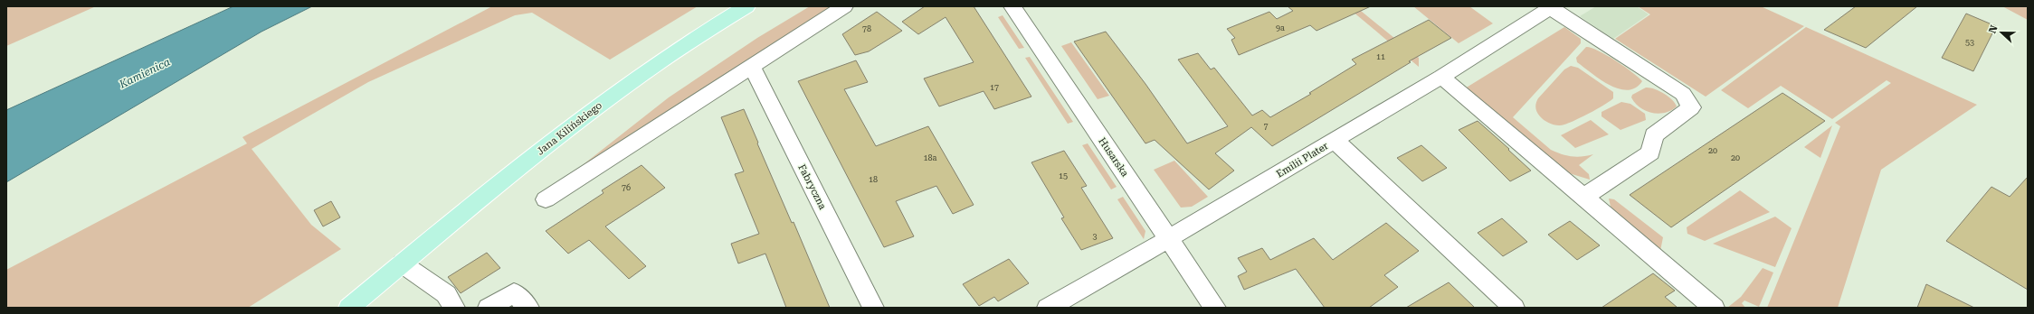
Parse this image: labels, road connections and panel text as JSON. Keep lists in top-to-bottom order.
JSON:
{
  "streets": {
    "main road": ["Jana Kilińskiego"],
    "street": ["Husarska", "Emilii Plater", "Fabryczna"]
  },
  "crossings": [
    ["Husarska", "Emilii Plater"]
  ],
  "water": ["Kamienica"],
  "house_numbers": [
    "9a",
    "78",
    "53",
    "11",
    "17",
    "7",
    "20",
    "18a",
    "20",
    "15",
    "18",
    "76",
    "3"
  ],
  "north": "left"
}
